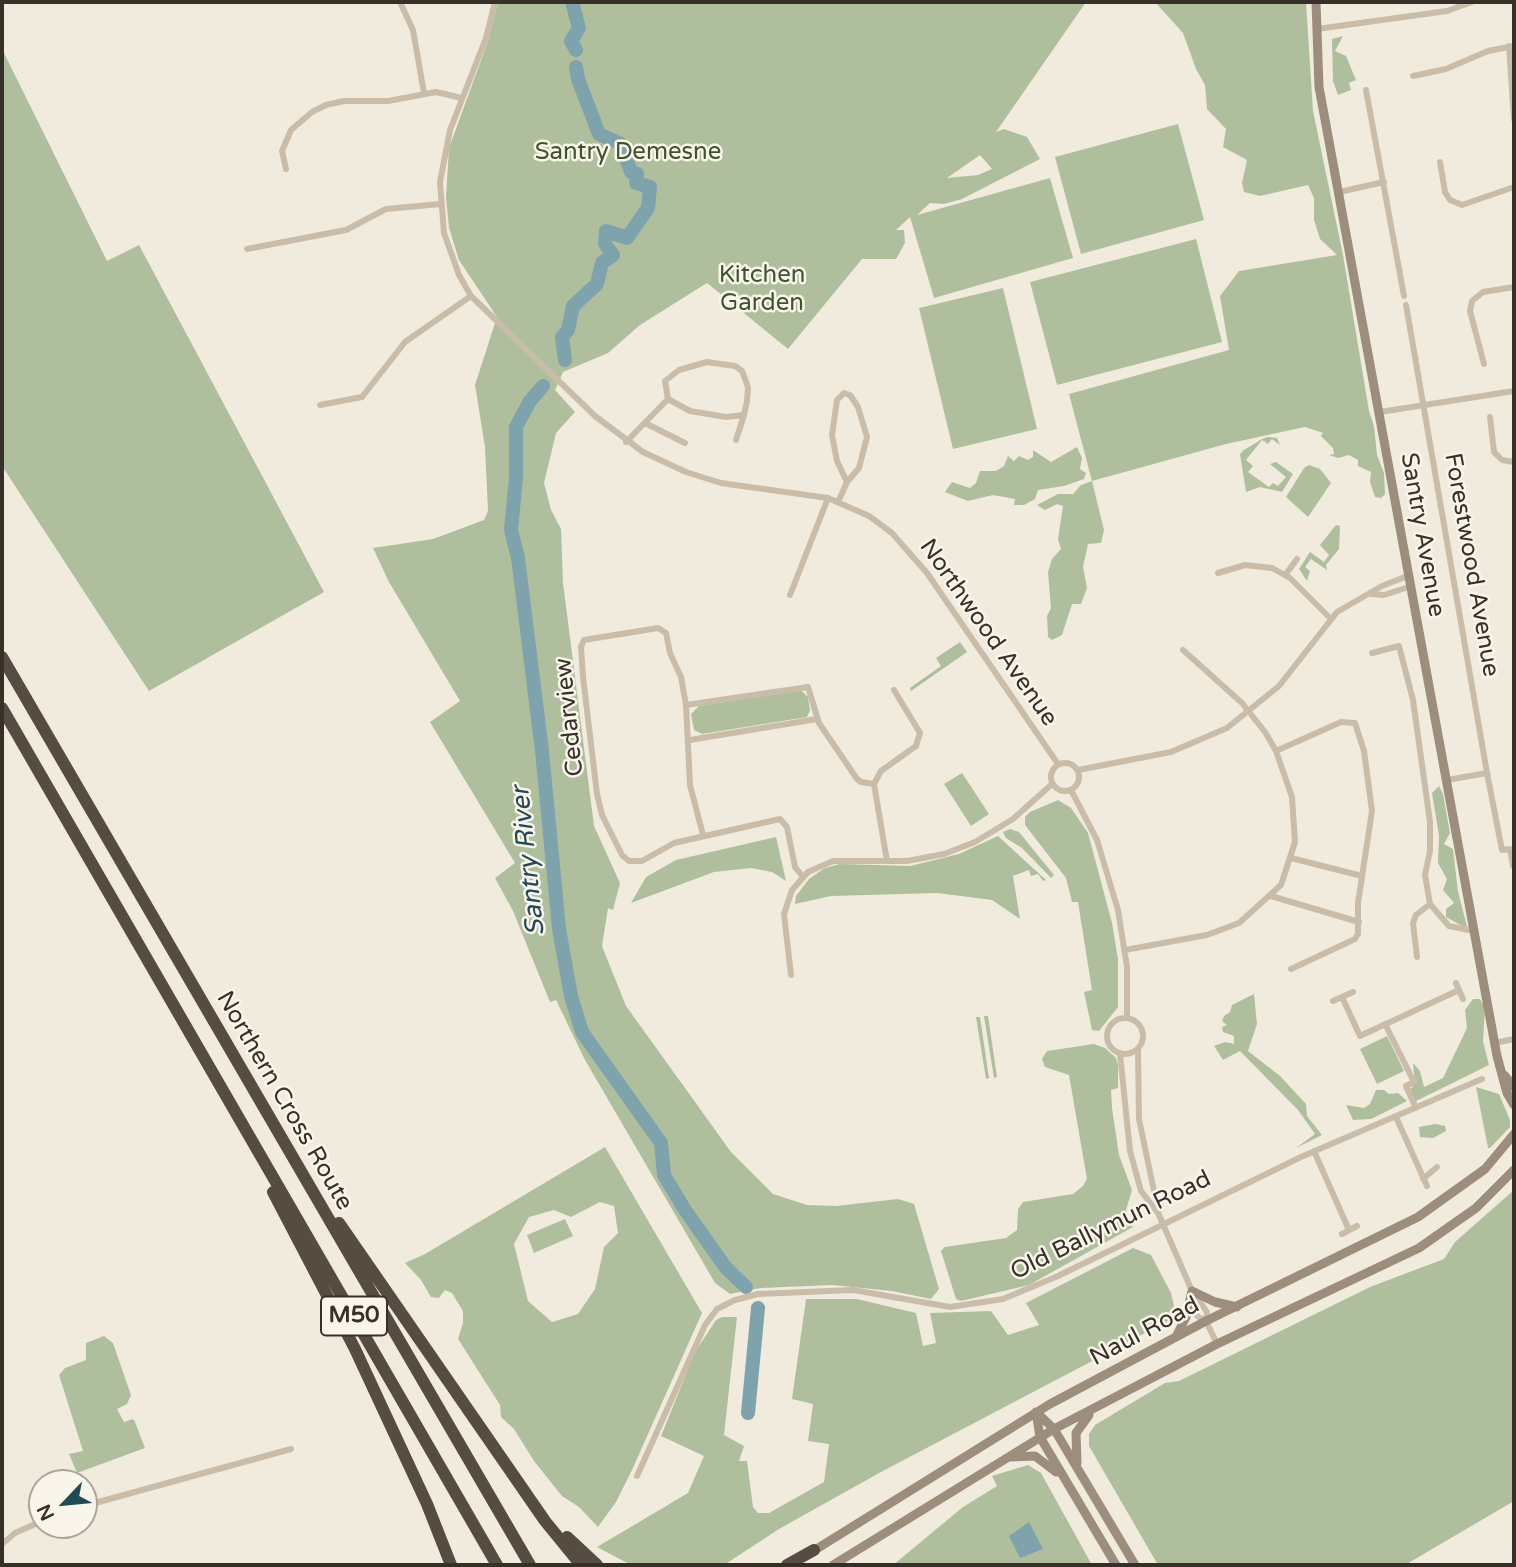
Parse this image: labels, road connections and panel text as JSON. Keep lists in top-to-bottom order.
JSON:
{
  "streets": {
    "highway": ["Northern Cross Route", "M50"],
    "main road": ["Santry Avenue", "Naul Road"],
    "street": [
      "Forestwood Avenue",
      "Northwood Avenue",
      "Cedarview",
      "Old Ballymun Road"
    ]
  },
  "water": ["Santry River"],
  "parks": ["Santry Demesne", "Kitchen Garden"],
  "north": "bottom left"
}
